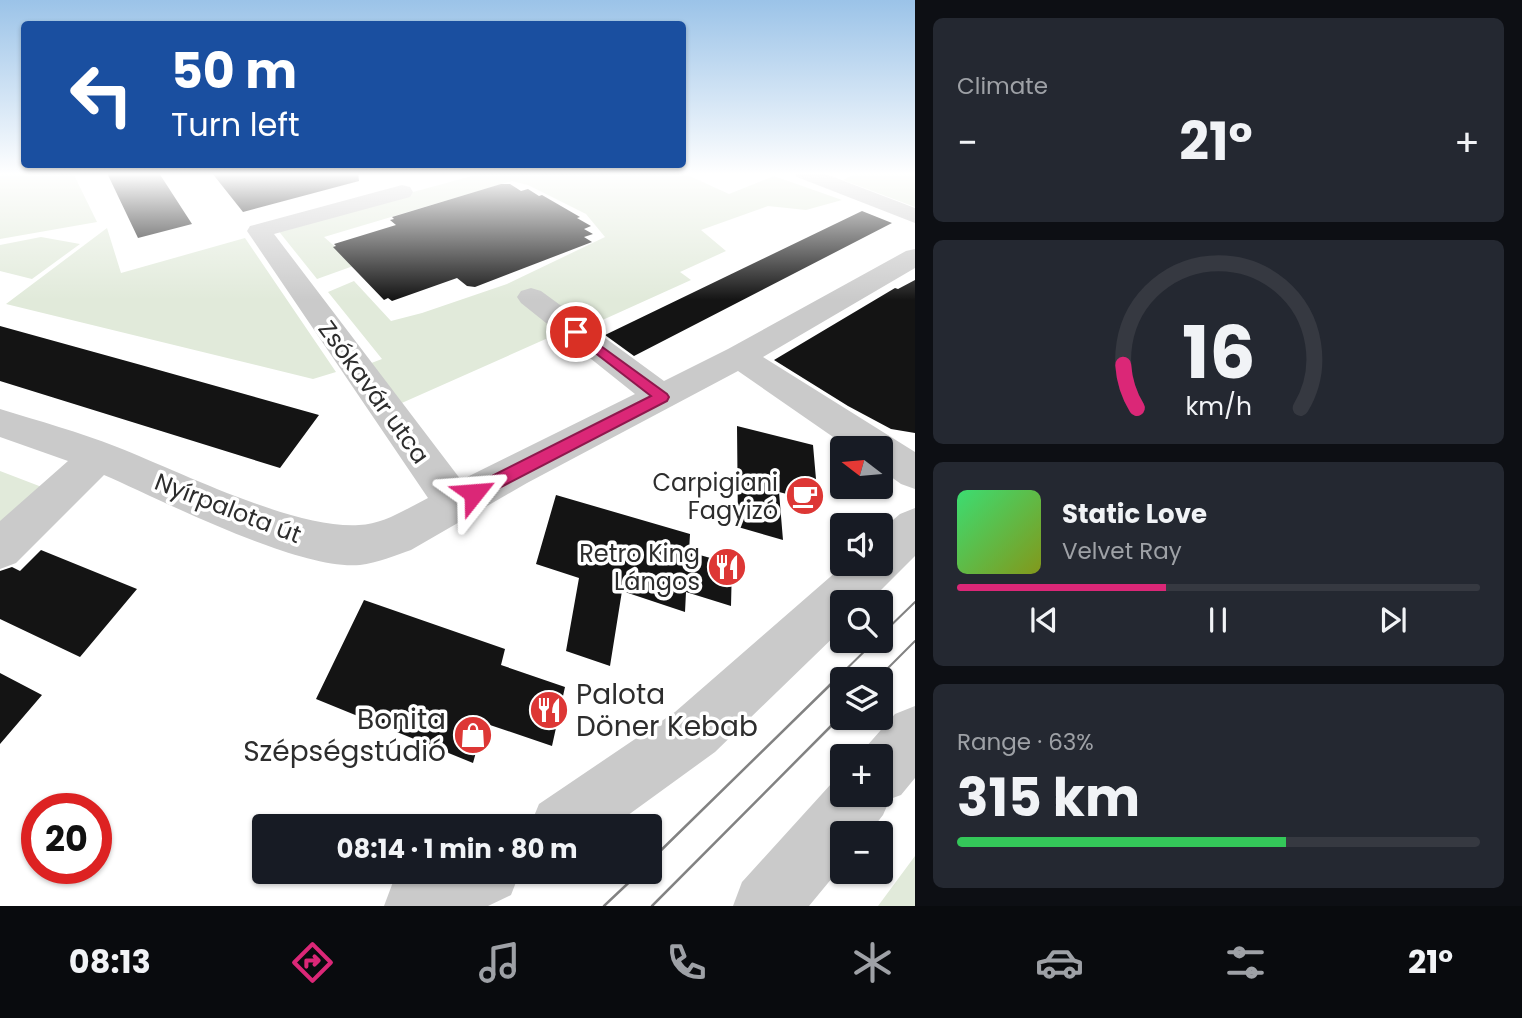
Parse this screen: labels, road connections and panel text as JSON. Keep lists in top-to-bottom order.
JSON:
{
  "streets": {
    "street": ["Zsókavár utca", "Nyírpalota út"]
  },
  "crossings": [
    ["Zsókavár utca", "Nyírpalota út"]
  ],
  "places": {
    "cafe": ["Carpigiani Fagyizó"],
    "restaurant": ["Retro King Lángos", "Palota Döner Kebab"],
    "shop": ["Bonita Szépségstúdió"]
  },
  "north": "left",
  "page": {
    "tile": [
      "Climate",
      ["Range · 63%", "315 km"]
    ],
    "turn": ["50 m", "Turn left"],
    "heat": ["−", "21°", "+"],
    "map_buttons": ["+", "−"],
    "song": ["Static Love", "Velvet Ray"],
    "limit": "20",
    "trip": "08:14 · 1 min · 80 m",
    "tabs": ["08:13", "21°"],
    "gauge": ["16", "km/h"]
  }
}
